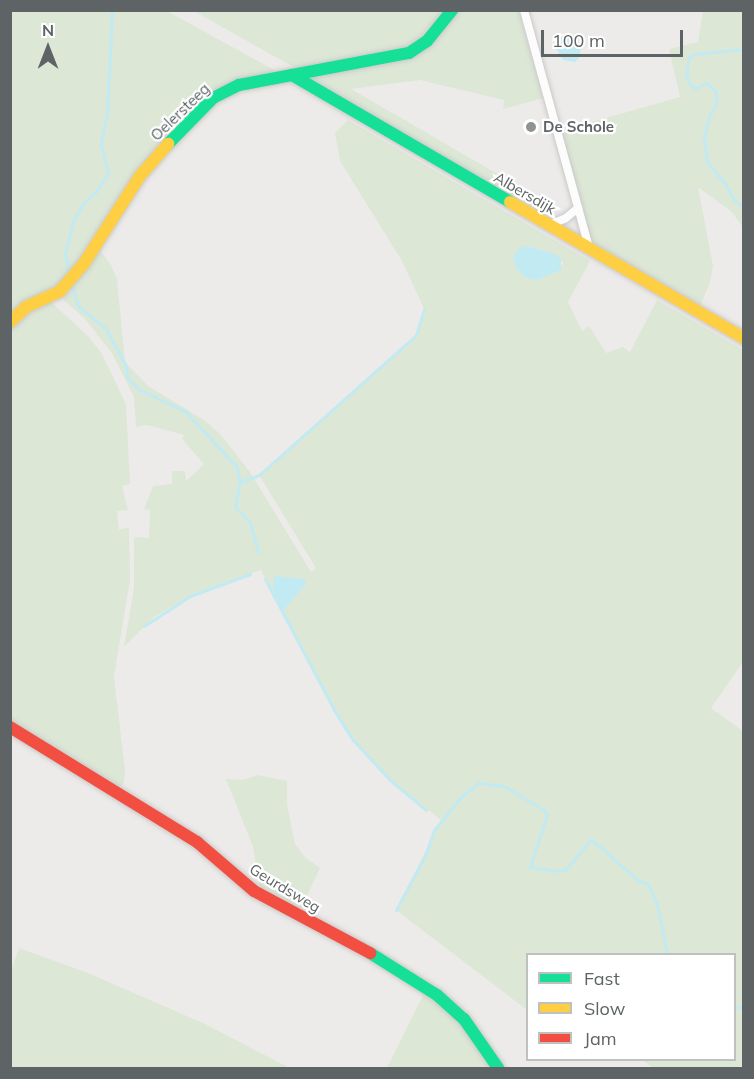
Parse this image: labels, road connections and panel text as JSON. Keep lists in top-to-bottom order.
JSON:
{
  "streets": {
    "street": ["Oelersteeg", "Albersdijk", "Geurdsweg"]
  },
  "crossings": [
    ["Oelersteeg", "Albersdijk"]
  ],
  "places": ["De Schole"],
  "legend": ["Fast", "Slow", "Jam"],
  "scale_bar": "100 m",
  "north": "top"
}
